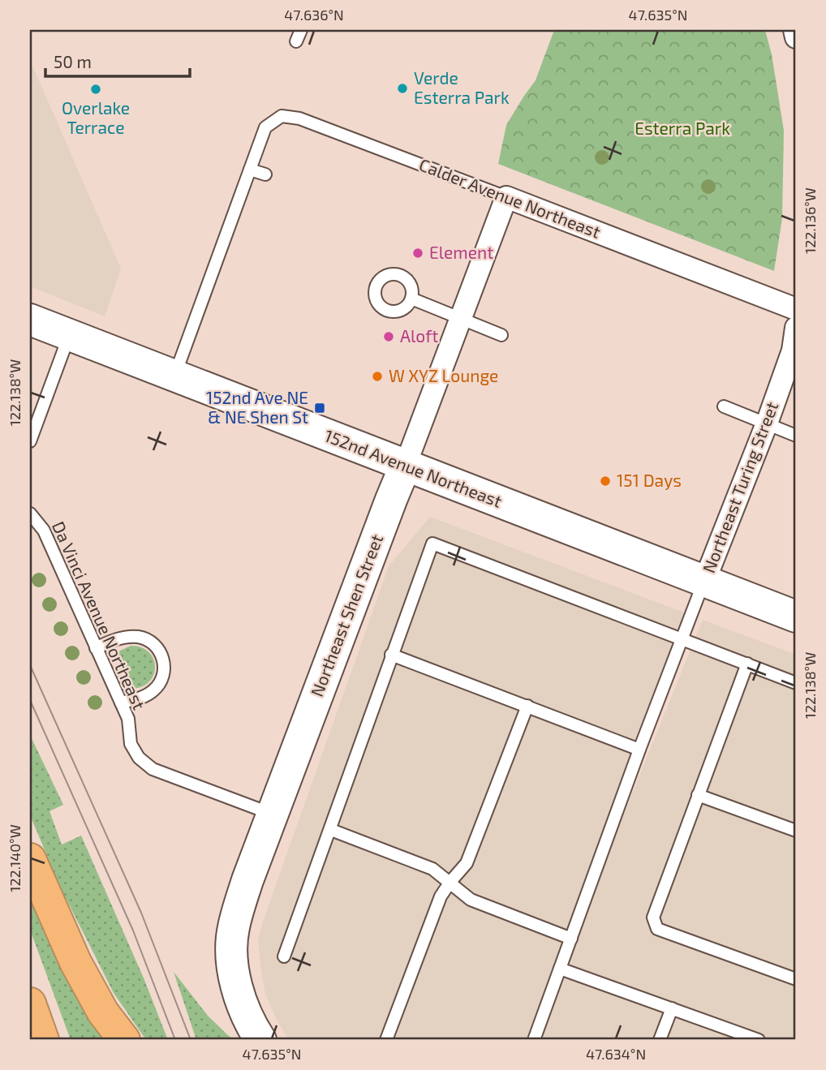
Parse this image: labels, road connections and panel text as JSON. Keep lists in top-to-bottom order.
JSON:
{
  "streets": {
    "street": [
      "Calder Avenue Northeast",
      "152nd Avenue Northeast",
      "Northeast Turing Street",
      "Northeast Shen Street"
    ],
    "lane": ["Da Vinci Avenue Northeast"]
  },
  "crossings": [
    ["Calder Avenue Northeast", "Northeast Shen Street"],
    ["152nd Avenue Northeast", "Northeast Turing Street"],
    ["152nd Avenue Northeast", "Northeast Shen Street"],
    ["Da Vinci Avenue Northeast", "Northeast Shen Street"]
  ],
  "parks": ["Esterra Park"],
  "places": {
    "other": [
      "Verde Esterra Park",
      "Overlake Terrace",
      "Element",
      "Aloft",
      "W XYZ Lounge",
      "151 Days"
    ],
    "transit": ["152nd Ave NE & NE Shen St"]
  },
  "scale_bar": "50 m",
  "coordinates": [
    "47.636°N",
    "47.635°N",
    "122.136°W",
    "122.138°W",
    "122.140°W",
    "47.634°N"
  ]
}
